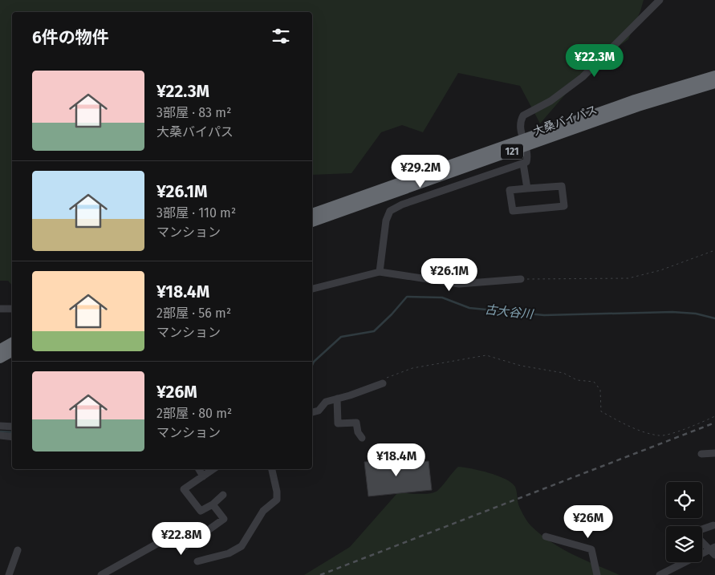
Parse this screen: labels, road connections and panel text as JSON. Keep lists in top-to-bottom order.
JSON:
{
  "streets": {
    "highway": ["大桑バイパス", "121"]
  },
  "water": ["古大谷川"],
  "page": {
    "heading": "6件の物件",
    "price": [
      "¥22.3M",
      "¥29.2M",
      "¥26.1M",
      "¥18.4M",
      "¥26M",
      "¥22.8M"
    ],
    "list": [
      {
        "name": "¥22.3M",
        "note": "3部屋 · 83 m² · 大桑バイパス"
      },
      {
        "name": "¥26.1M",
        "note": "3部屋 · 110 m² · マンション"
      },
      {
        "name": "¥18.4M",
        "note": "2部屋 · 56 m² · マンション"
      },
      {
        "name": "¥26M",
        "note": "2部屋 · 80 m² · マンション"
      }
    ]
  }
}
